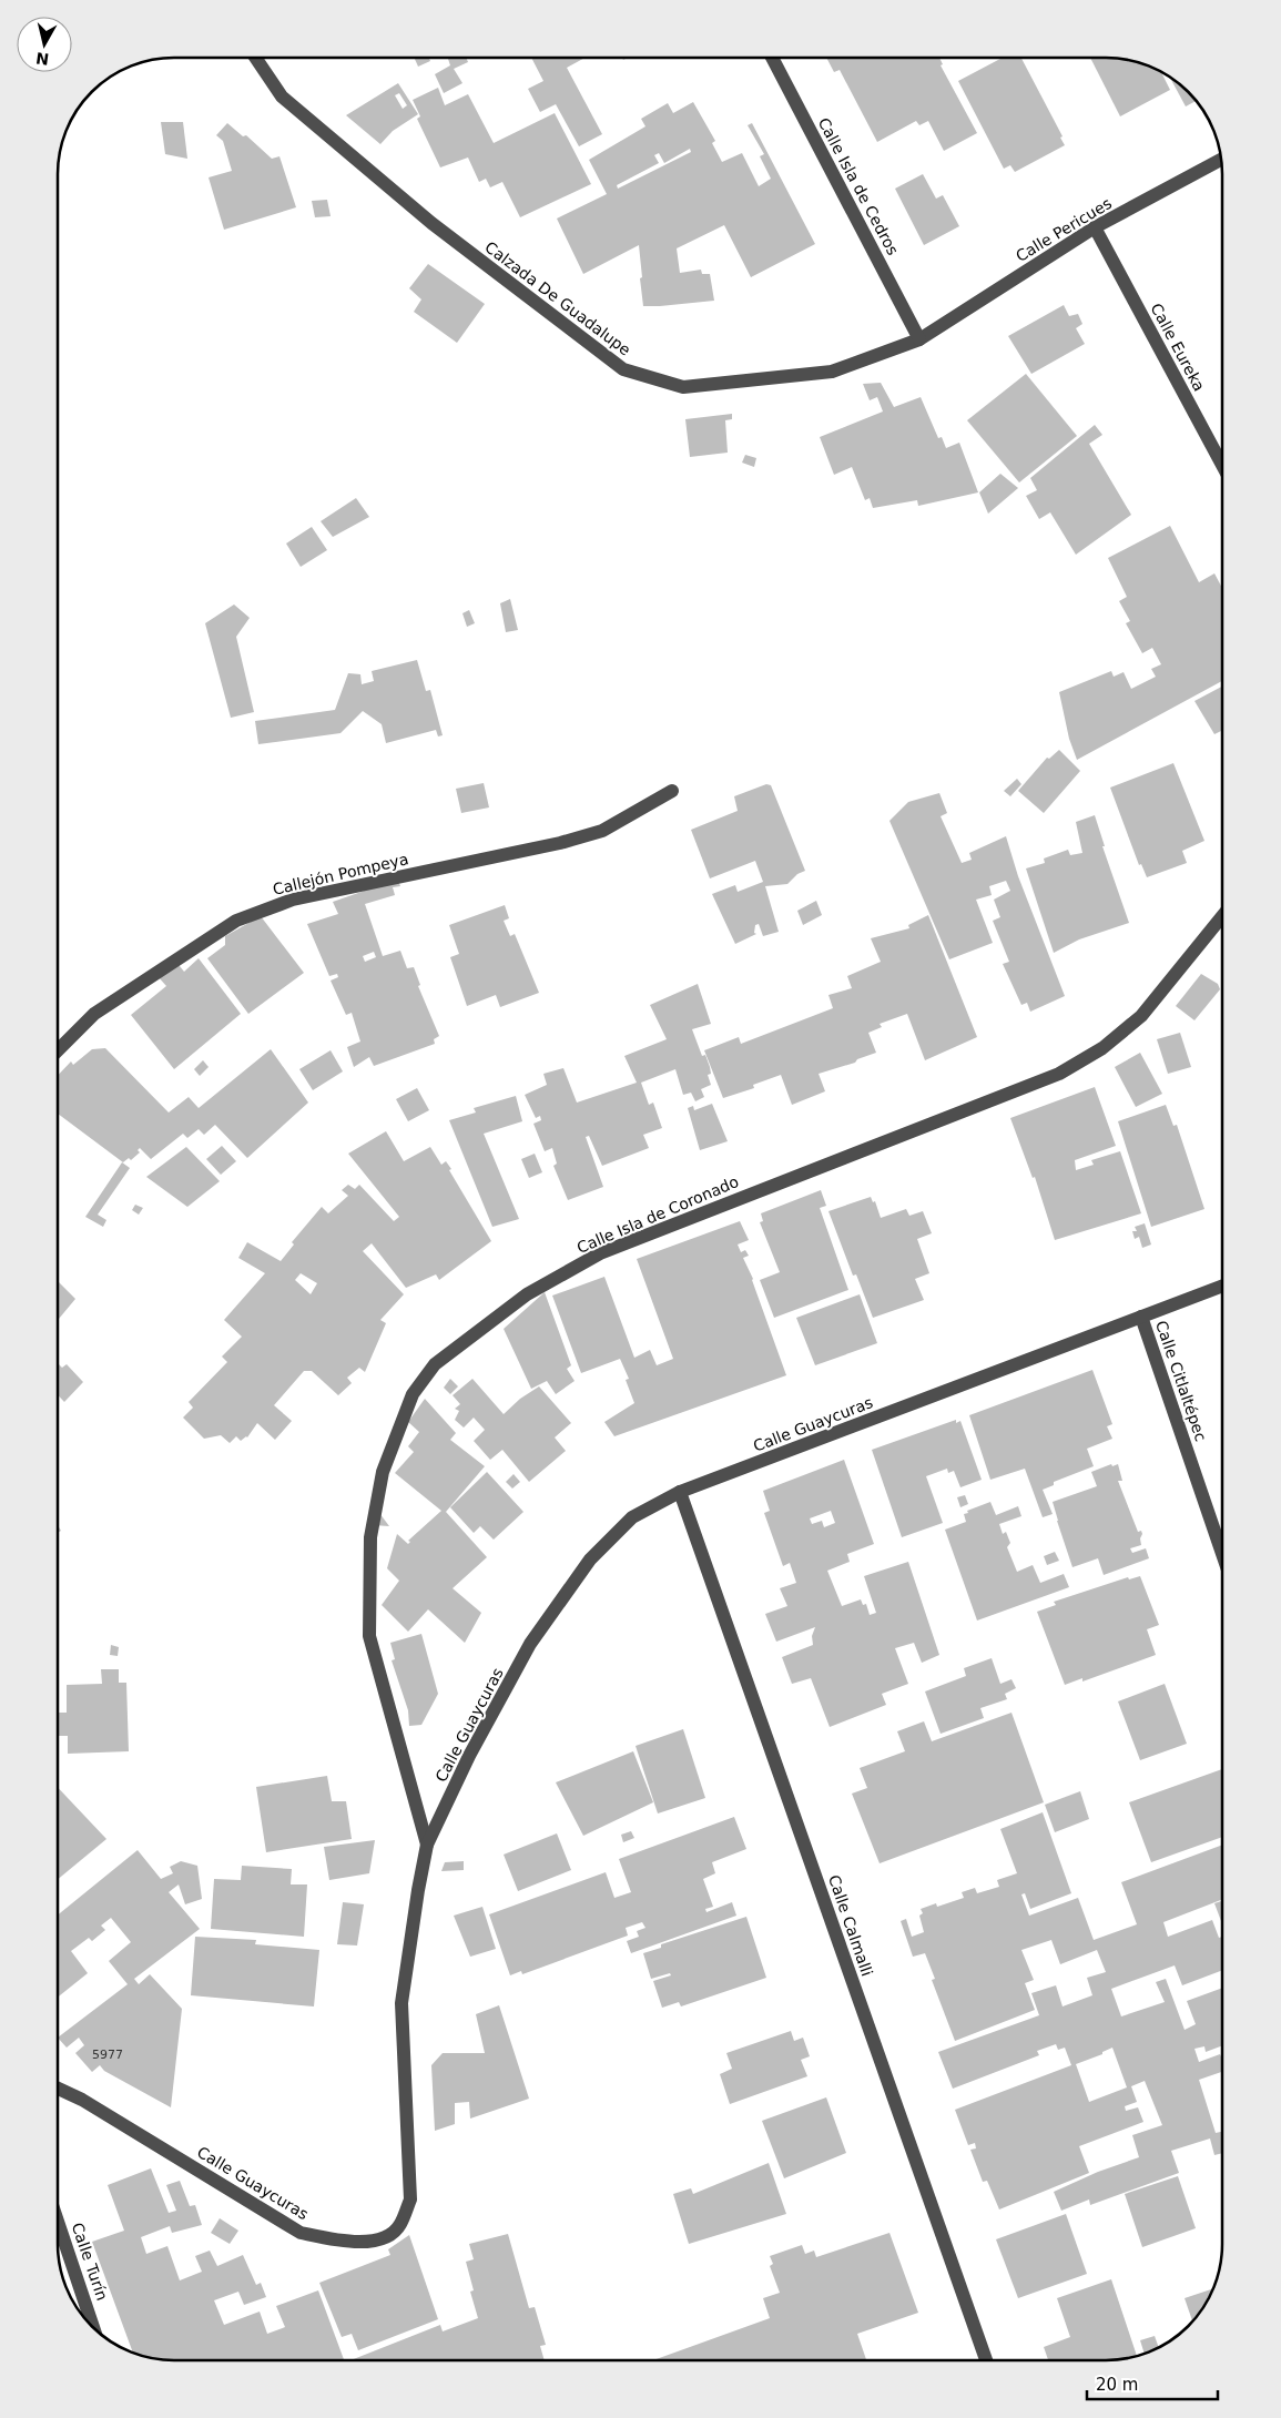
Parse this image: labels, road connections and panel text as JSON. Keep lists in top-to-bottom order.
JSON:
{
  "streets": {
    "street": [
      "Calle Isla de Cedros",
      "Calle Pericues",
      "Calzada De Guadalupe",
      "Calle Eureka",
      "Callejón Pompeya",
      "Calle Isla de Coronado",
      "Calle Citlaltépec",
      "Calle Guaycuras",
      "Calle Calmalli",
      "Calle Turín"
    ]
  },
  "crossings": [
    ["Calle Isla de Cedros", "Calle Pericues"],
    ["Calle Isla de Cedros", "Calzada De Guadalupe"],
    ["Calle Pericues", "Calzada De Guadalupe"],
    ["Calle Pericues", "Calle Eureka"],
    ["Calle Isla de Coronado", "Calle Guaycuras"],
    ["Calle Citlaltépec", "Calle Guaycuras"],
    ["Calle Guaycuras", "Calle Calmalli"]
  ],
  "house_numbers": ["5977"],
  "scale_bar": "20 m",
  "north": "bottom"
}
